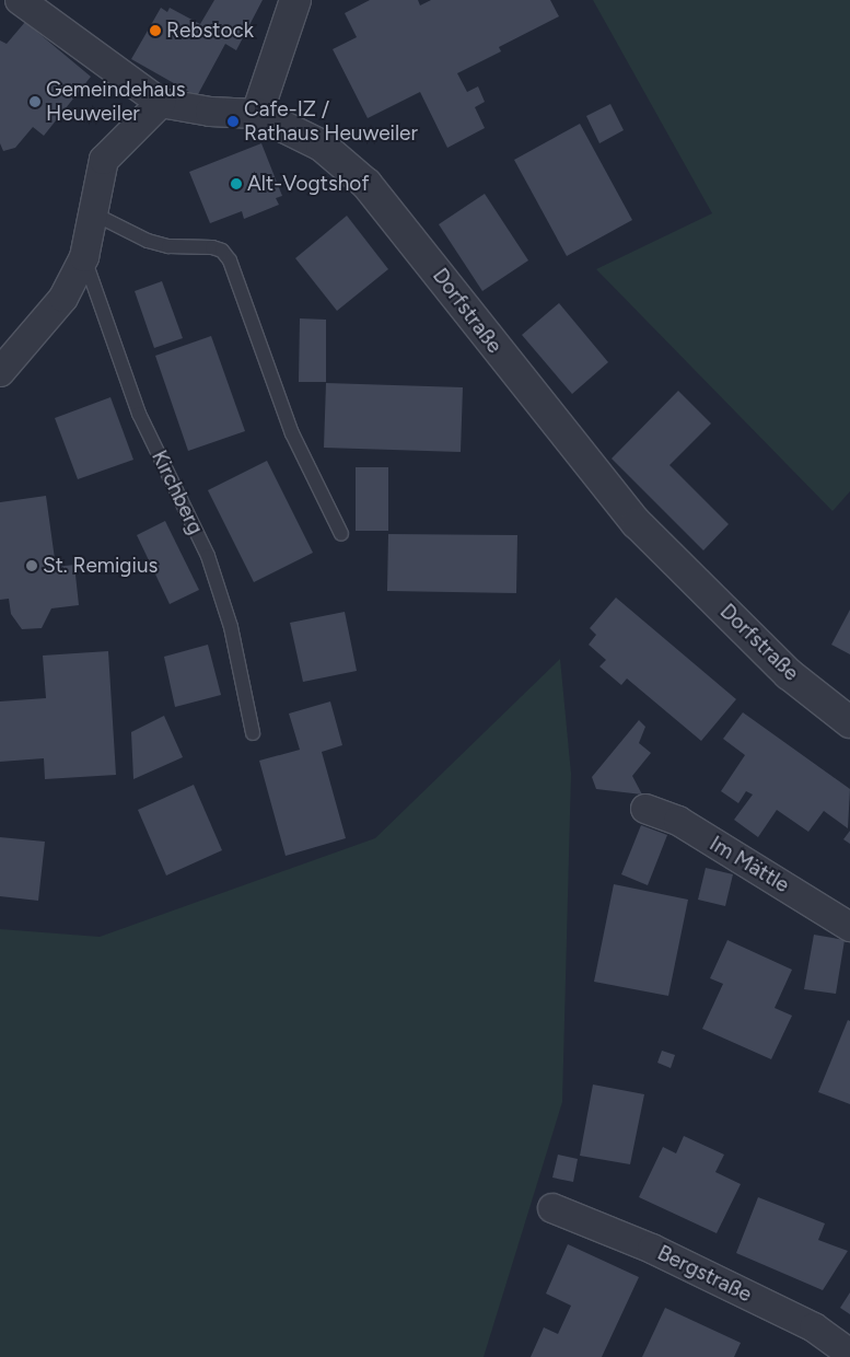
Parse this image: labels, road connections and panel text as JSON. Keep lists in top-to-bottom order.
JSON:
{
  "streets": {
    "street": ["Dorfstraße", "Im Mättle", "Bergstraße"],
    "lane": ["Kirchberg"]
  },
  "places": [
    "Rebstock",
    "Gemeindehaus Heuweiler",
    "Cafe-IZ / Rathaus Heuweiler",
    "Alt-Vogtshof",
    "St. Remigius"
  ]
}
